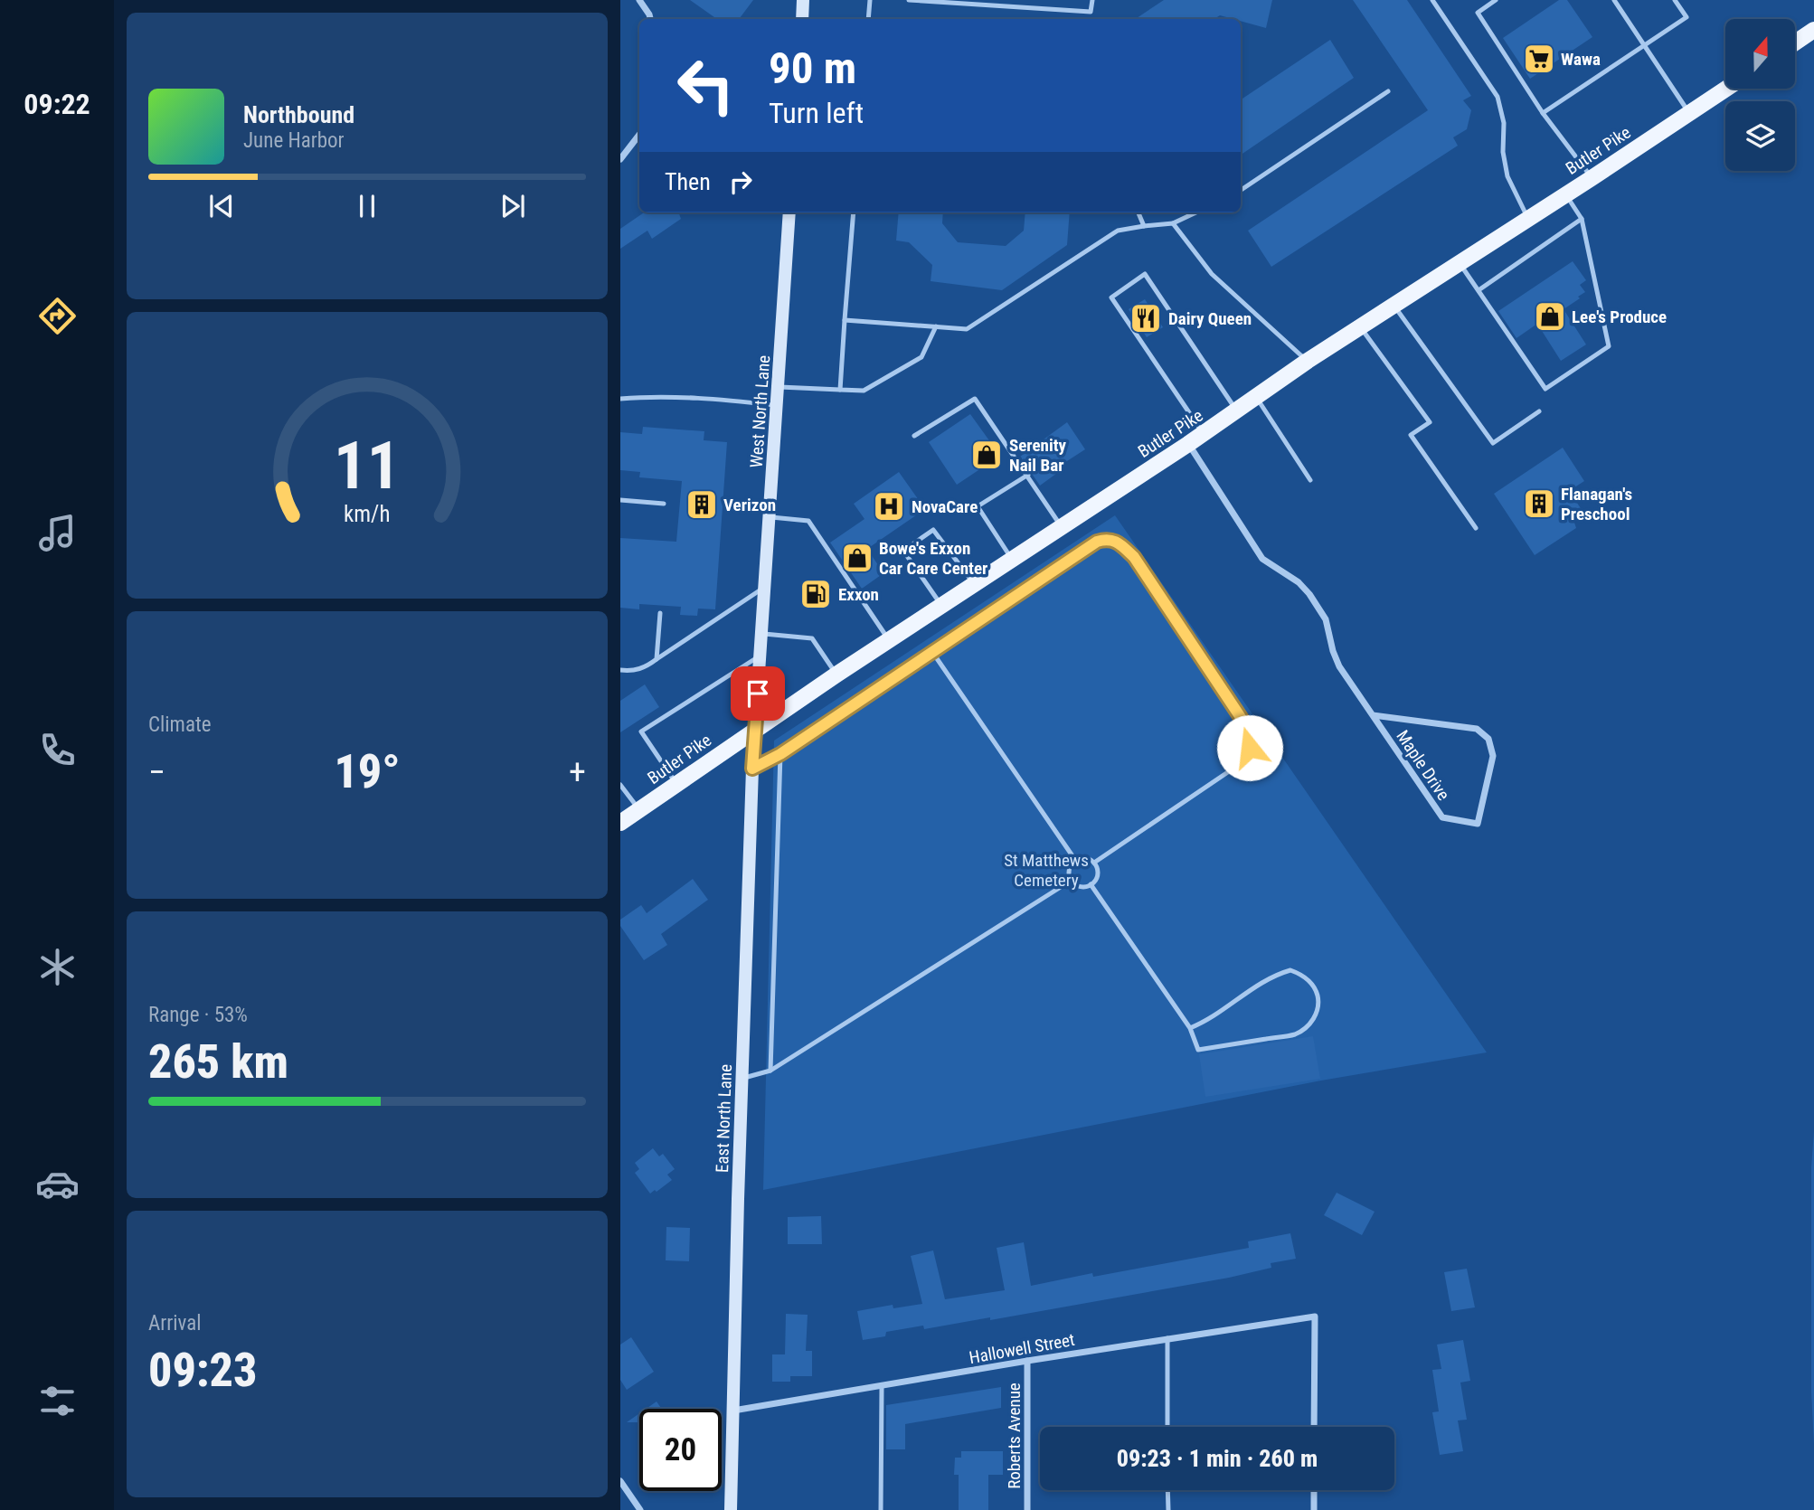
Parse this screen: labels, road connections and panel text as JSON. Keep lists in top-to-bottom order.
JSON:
{
  "streets": {
    "main road": ["Butler Pike"],
    "street": [
      "West North Lane",
      "Maple Drive",
      "East North Lane",
      "Hallowell Street",
      "Roberts Avenue"
    ]
  },
  "crossings": [
    ["Butler Pike", "West North Lane"],
    ["Butler Pike", "Maple Drive"],
    ["Butler Pike", "East North Lane"],
    ["West North Lane", "East North Lane"],
    ["East North Lane", "Hallowell Street"],
    ["Hallowell Street", "Roberts Avenue"]
  ],
  "parks": ["St Matthews Cemetery"],
  "places": {
    "supermarket": ["Wawa"],
    "shop": ["Lee's Produce", "Serenity Nail Bar", "Bowe's Exxon Car Care Center"],
    "restaurant": ["Dairy Queen"],
    "building": ["Flanagan's Preschool", "Verizon"],
    "hospital": ["NovaCare"],
    "fuel station": ["Exxon"]
  },
  "north": "top",
  "page": {
    "tabs": "09:22",
    "turn": ["90 m", "Turn left"],
    "song": ["Northbound", "June Harbor"],
    "then": "Then",
    "tile": [
      "Climate",
      ["Range · 53%", "265 km"],
      ["Arrival", "09:23"]
    ],
    "heat": ["−", "19°", "+"],
    "limit": "20",
    "trip": "09:23 · 1 min · 260 m",
    "gauge": ["11", "km/h"]
  }
}
